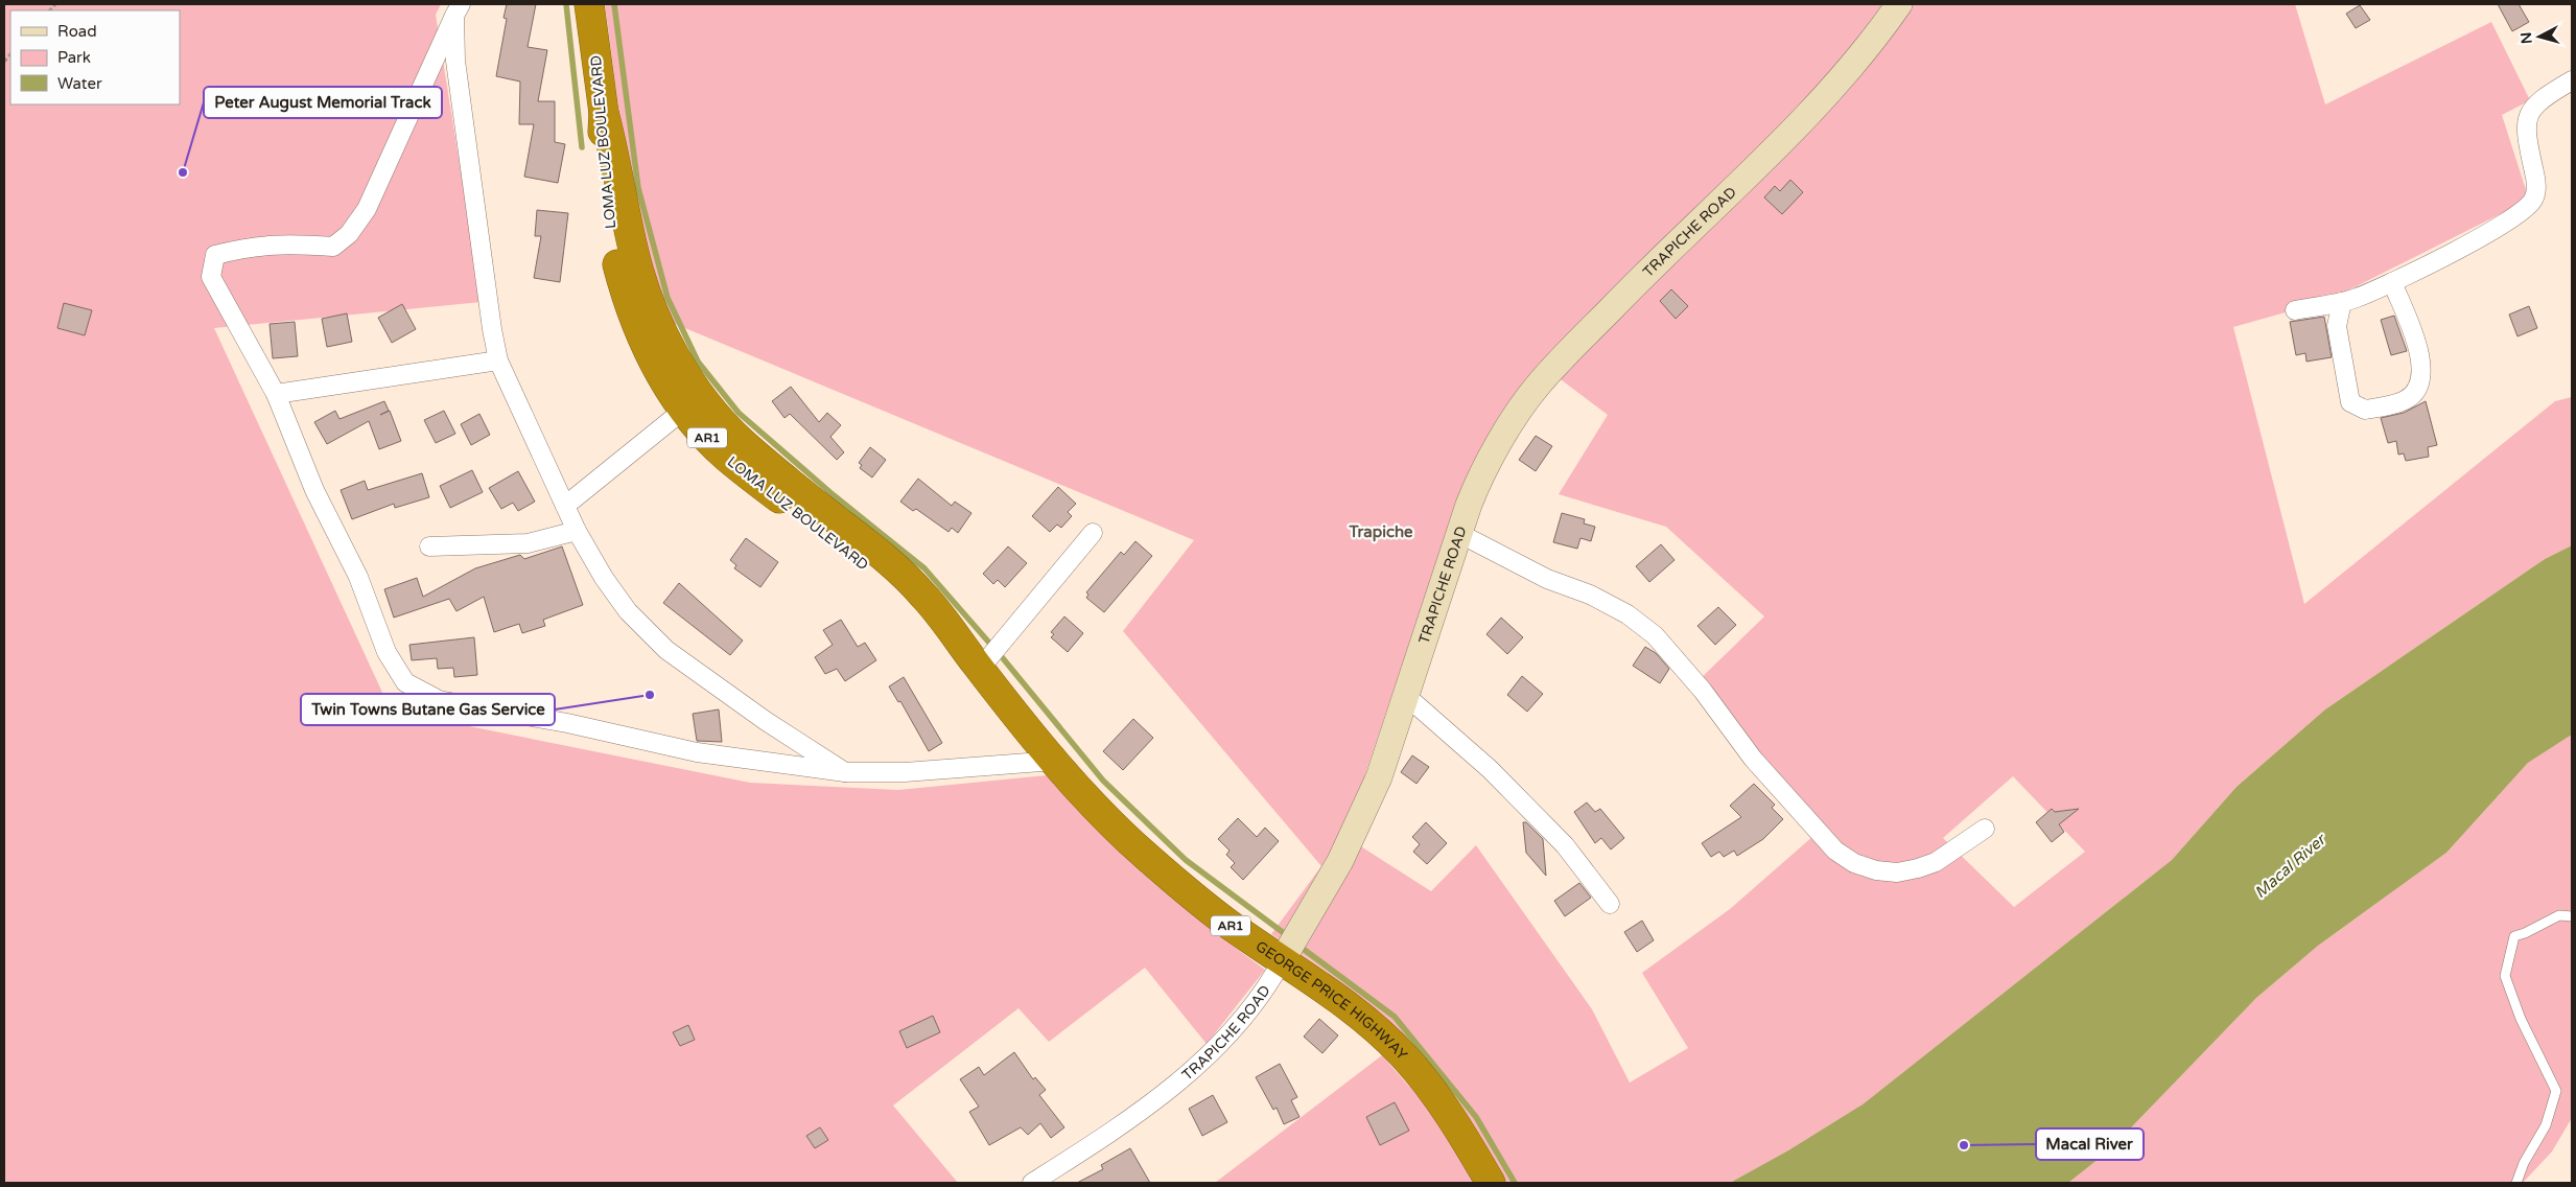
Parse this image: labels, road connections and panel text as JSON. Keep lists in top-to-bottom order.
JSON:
{
  "streets": {
    "highway": ["LOMA LUZ BOULEVARD", "AR1", "GEORGE PRICE HIGHWAY"],
    "street": ["TRAPICHE ROAD"]
  },
  "crossings": [
    ["LOMA LUZ BOULEVARD", "GEORGE PRICE HIGHWAY"],
    ["TRAPICHE ROAD", "GEORGE PRICE HIGHWAY"]
  ],
  "districts": ["Trapiche"],
  "water": ["Macal River"],
  "places": ["Peter August Memorial Track", "Twin Towns Butane Gas Service", "Macal River"],
  "legend": ["Road", "Park", "Water"],
  "north": "left"
}
